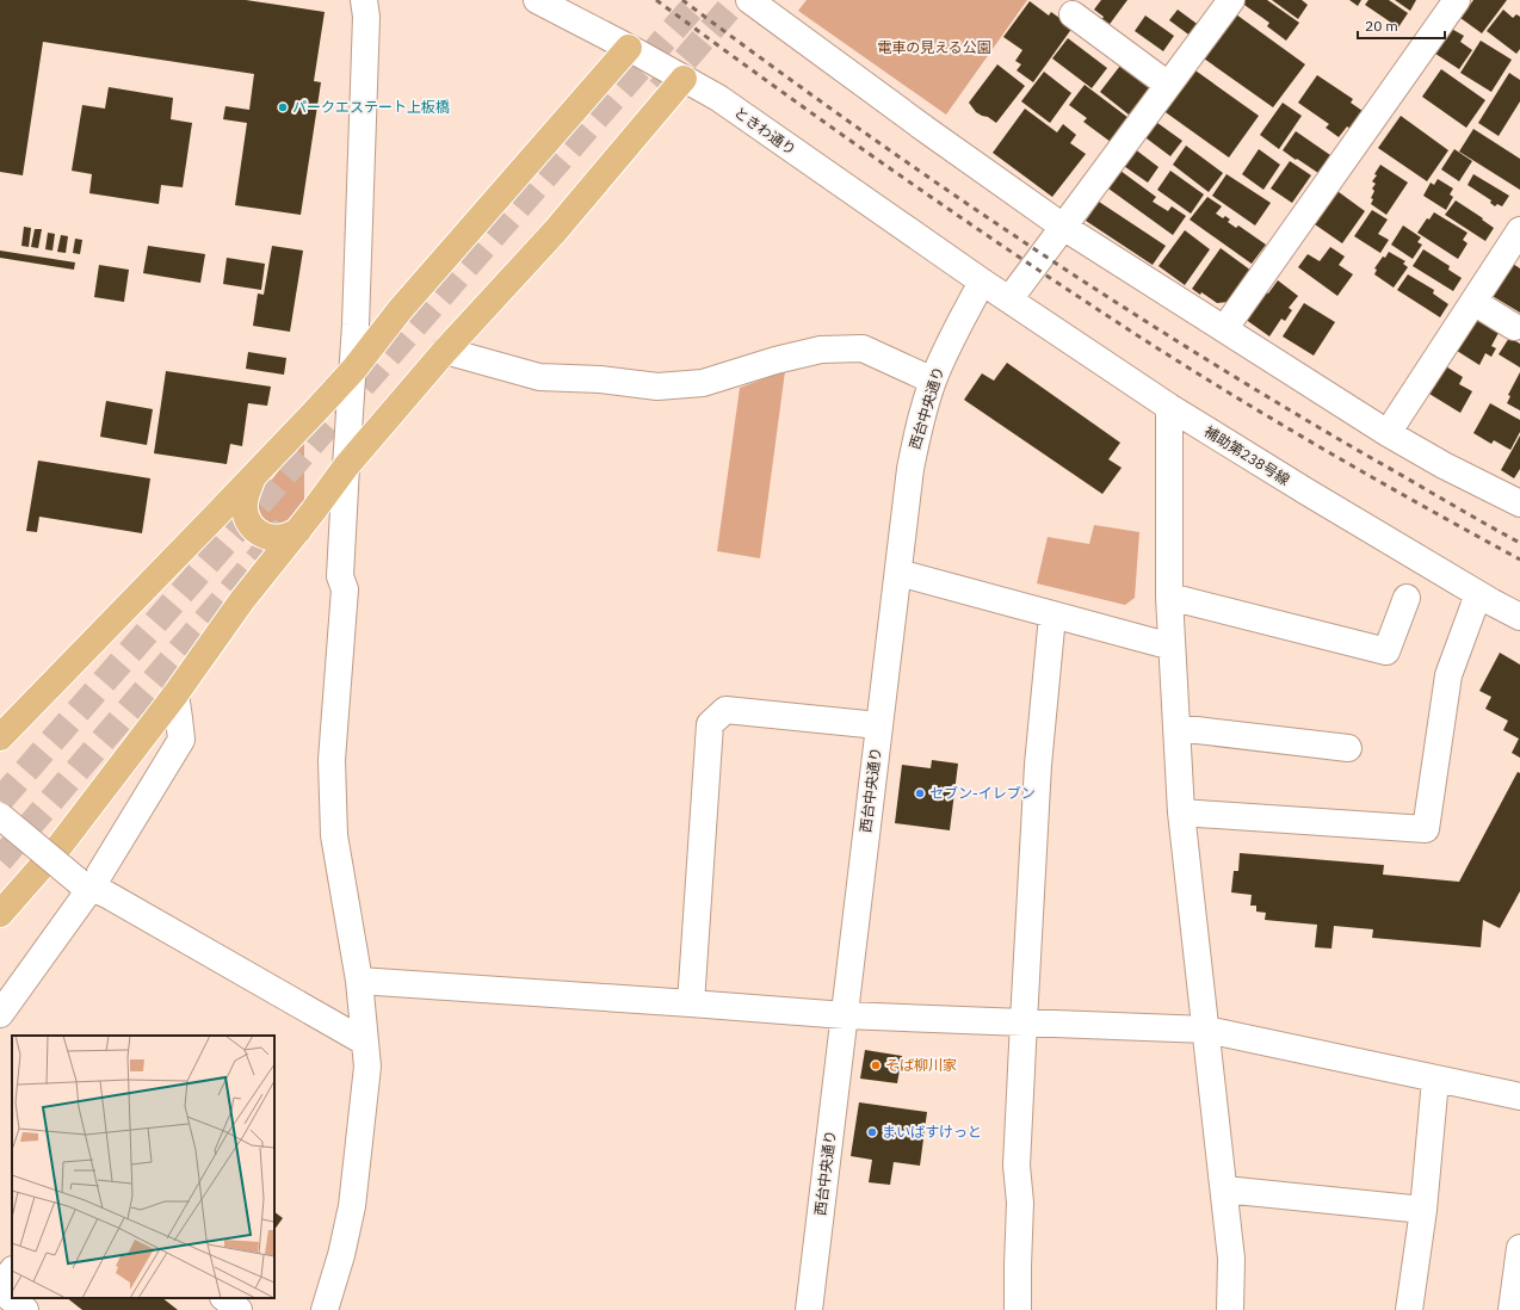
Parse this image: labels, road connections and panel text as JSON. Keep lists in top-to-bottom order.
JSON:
{
  "streets": {
    "street": ["ときわ通り", "西台中央通り", "補助第238号線"]
  },
  "crossings": [
    ["ときわ通り", "西台中央通り"],
    ["ときわ通り", "補助第238号線"],
    ["西台中央通り", "補助第238号線"]
  ],
  "parks": ["電車の見える公園"],
  "places": [
    "パークエステート上板橋",
    "セブン-イレブン",
    "そば柳川家",
    "まいばすけっと"
  ],
  "scale_bar": "20 m"
}
